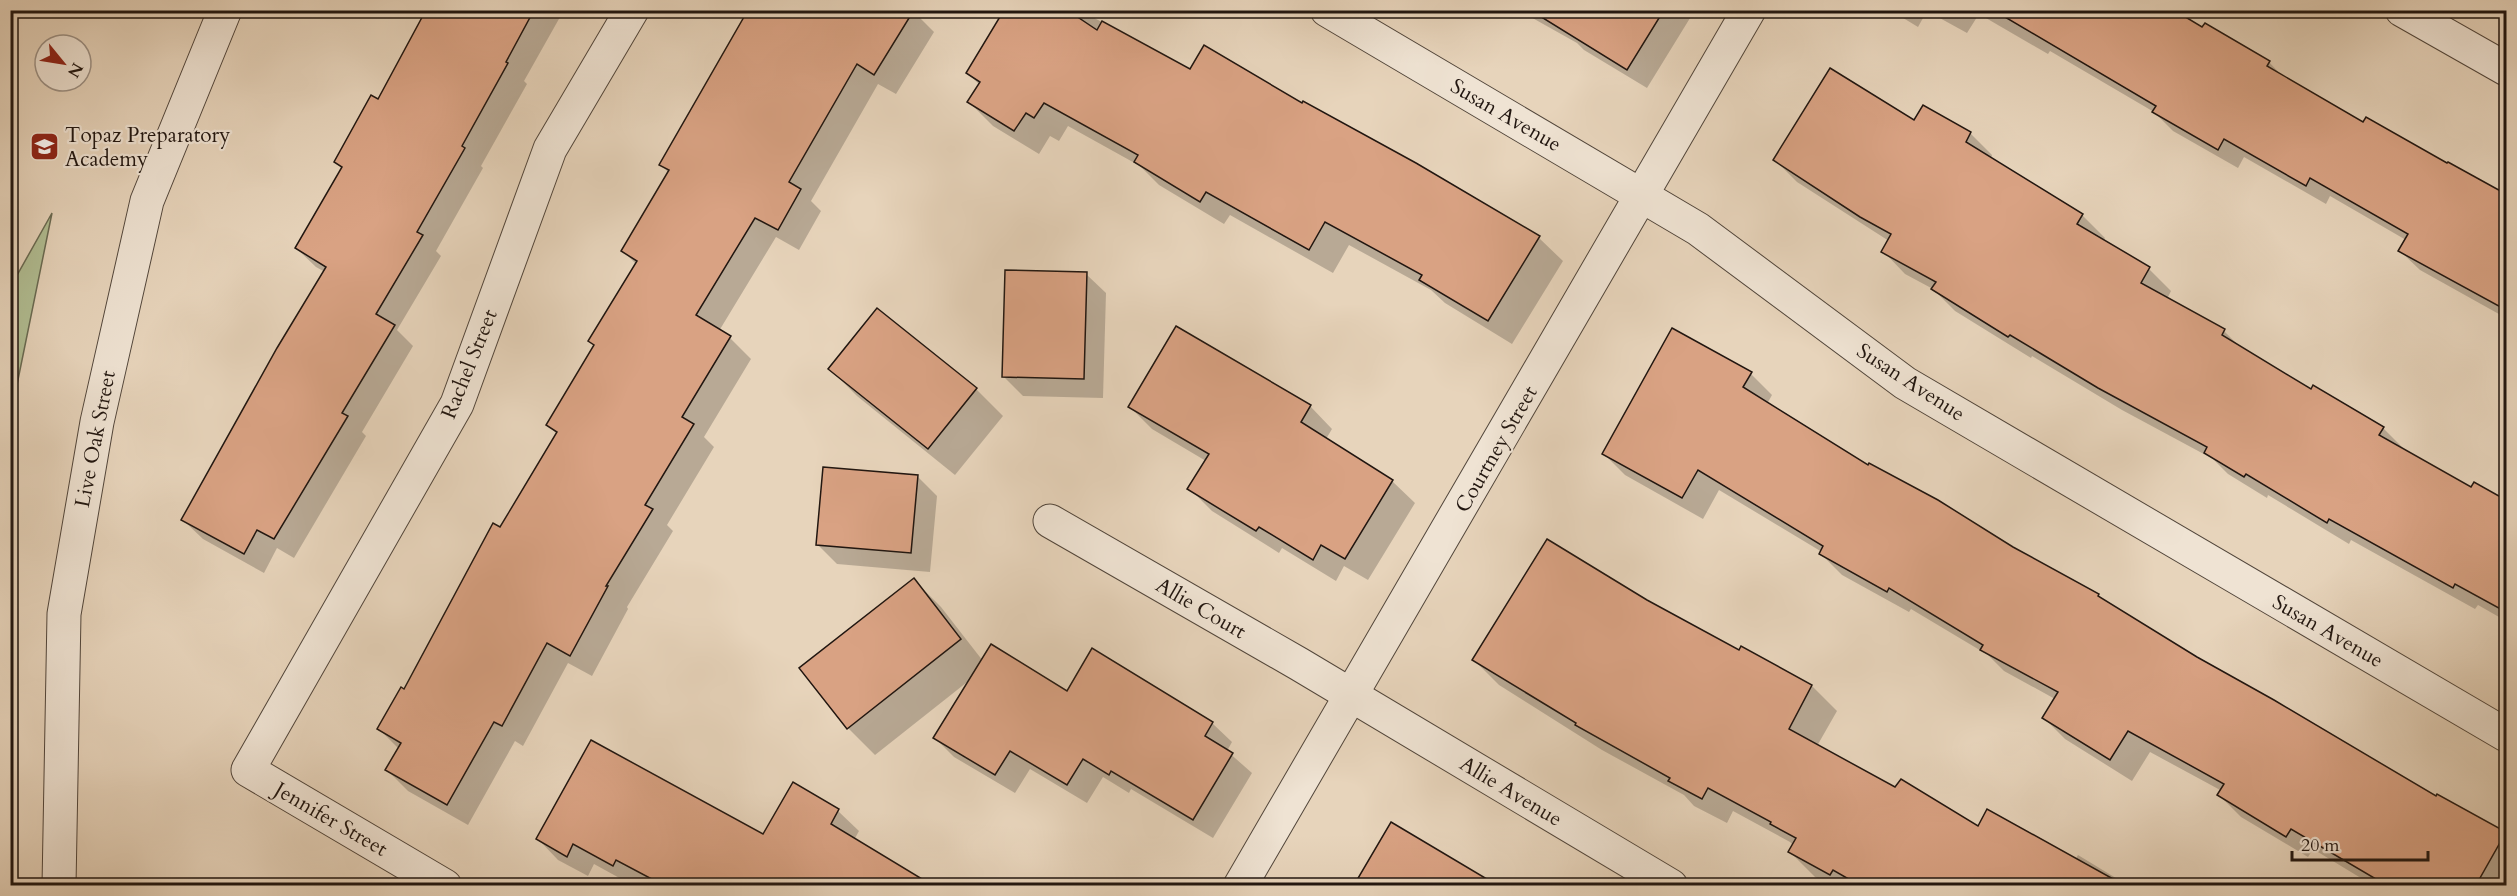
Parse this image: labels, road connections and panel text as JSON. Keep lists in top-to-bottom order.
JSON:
{
  "streets": {
    "street": [
      "Susan Avenue",
      "Rachel Street",
      "Live Oak Street",
      "Courtney Street",
      "Allie Court",
      "Allie Avenue",
      "Jennifer Street"
    ]
  },
  "crossings": [
    ["Susan Avenue", "Courtney Street"],
    ["Rachel Street", "Jennifer Street"],
    ["Courtney Street", "Allie Court"],
    ["Courtney Street", "Allie Avenue"],
    ["Allie Court", "Allie Avenue"]
  ],
  "places": {
    "school or university": ["Topaz Preparatory Academy"]
  },
  "scale_bar": "20 m",
  "north": "bottom right"
}
